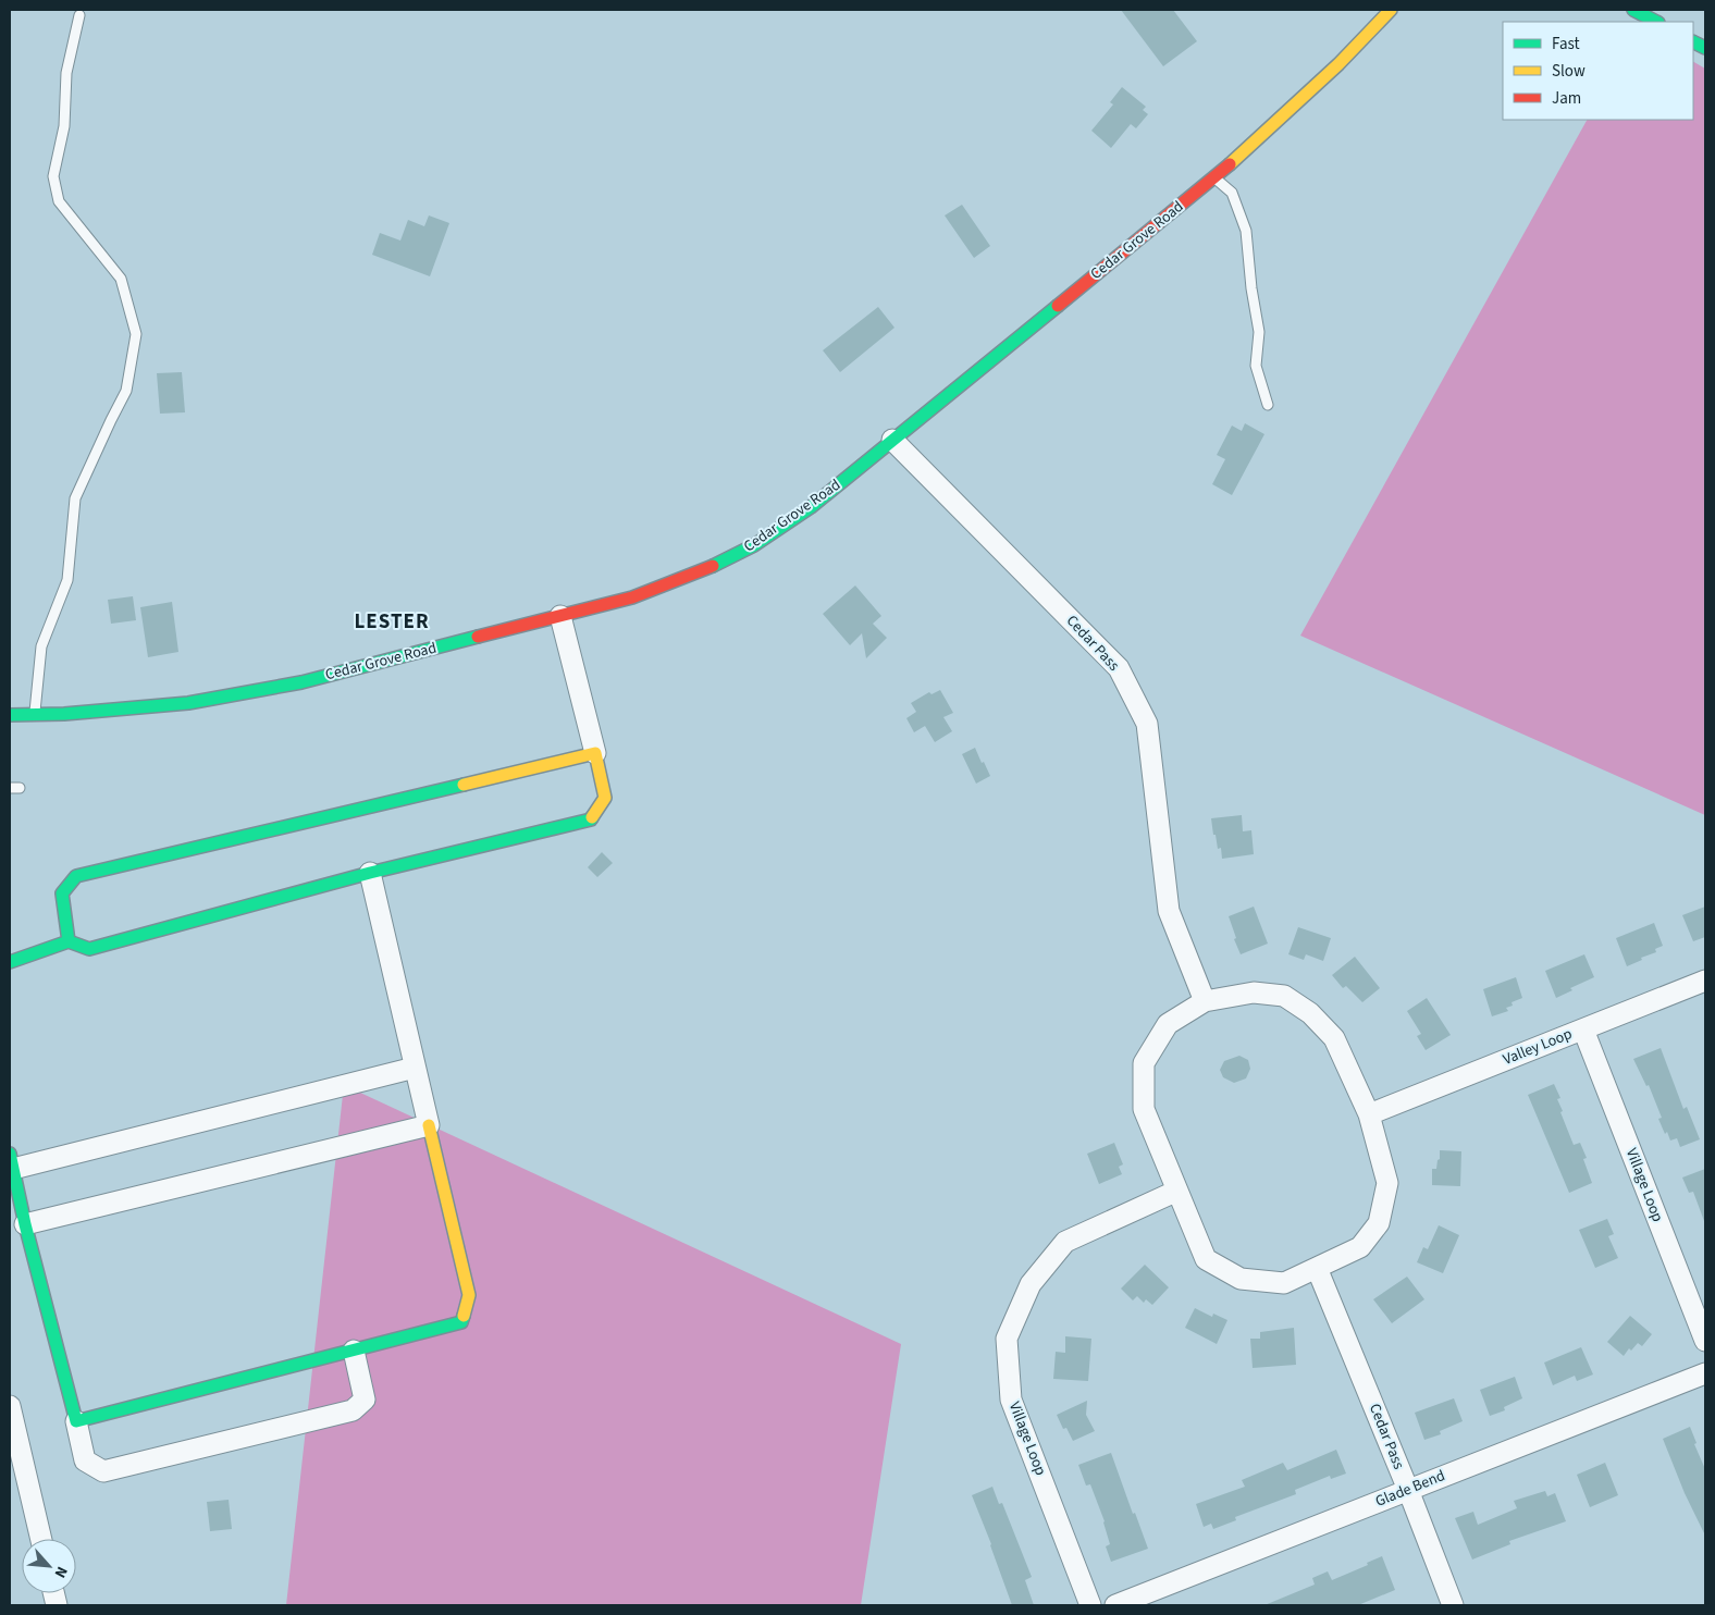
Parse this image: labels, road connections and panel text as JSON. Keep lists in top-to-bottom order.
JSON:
{
  "streets": {
    "street": [
      "Cedar Grove Road",
      "Cedar Pass",
      "Valley Loop",
      "Village Loop",
      "Glade Bend"
    ]
  },
  "crossings": [
    ["Cedar Grove Road", "Cedar Pass"],
    ["Cedar Pass", "Glade Bend"],
    ["Valley Loop", "Village Loop"]
  ],
  "districts": ["LESTER"],
  "legend": ["Fast", "Slow", "Jam"],
  "north": "bottom right"
}
